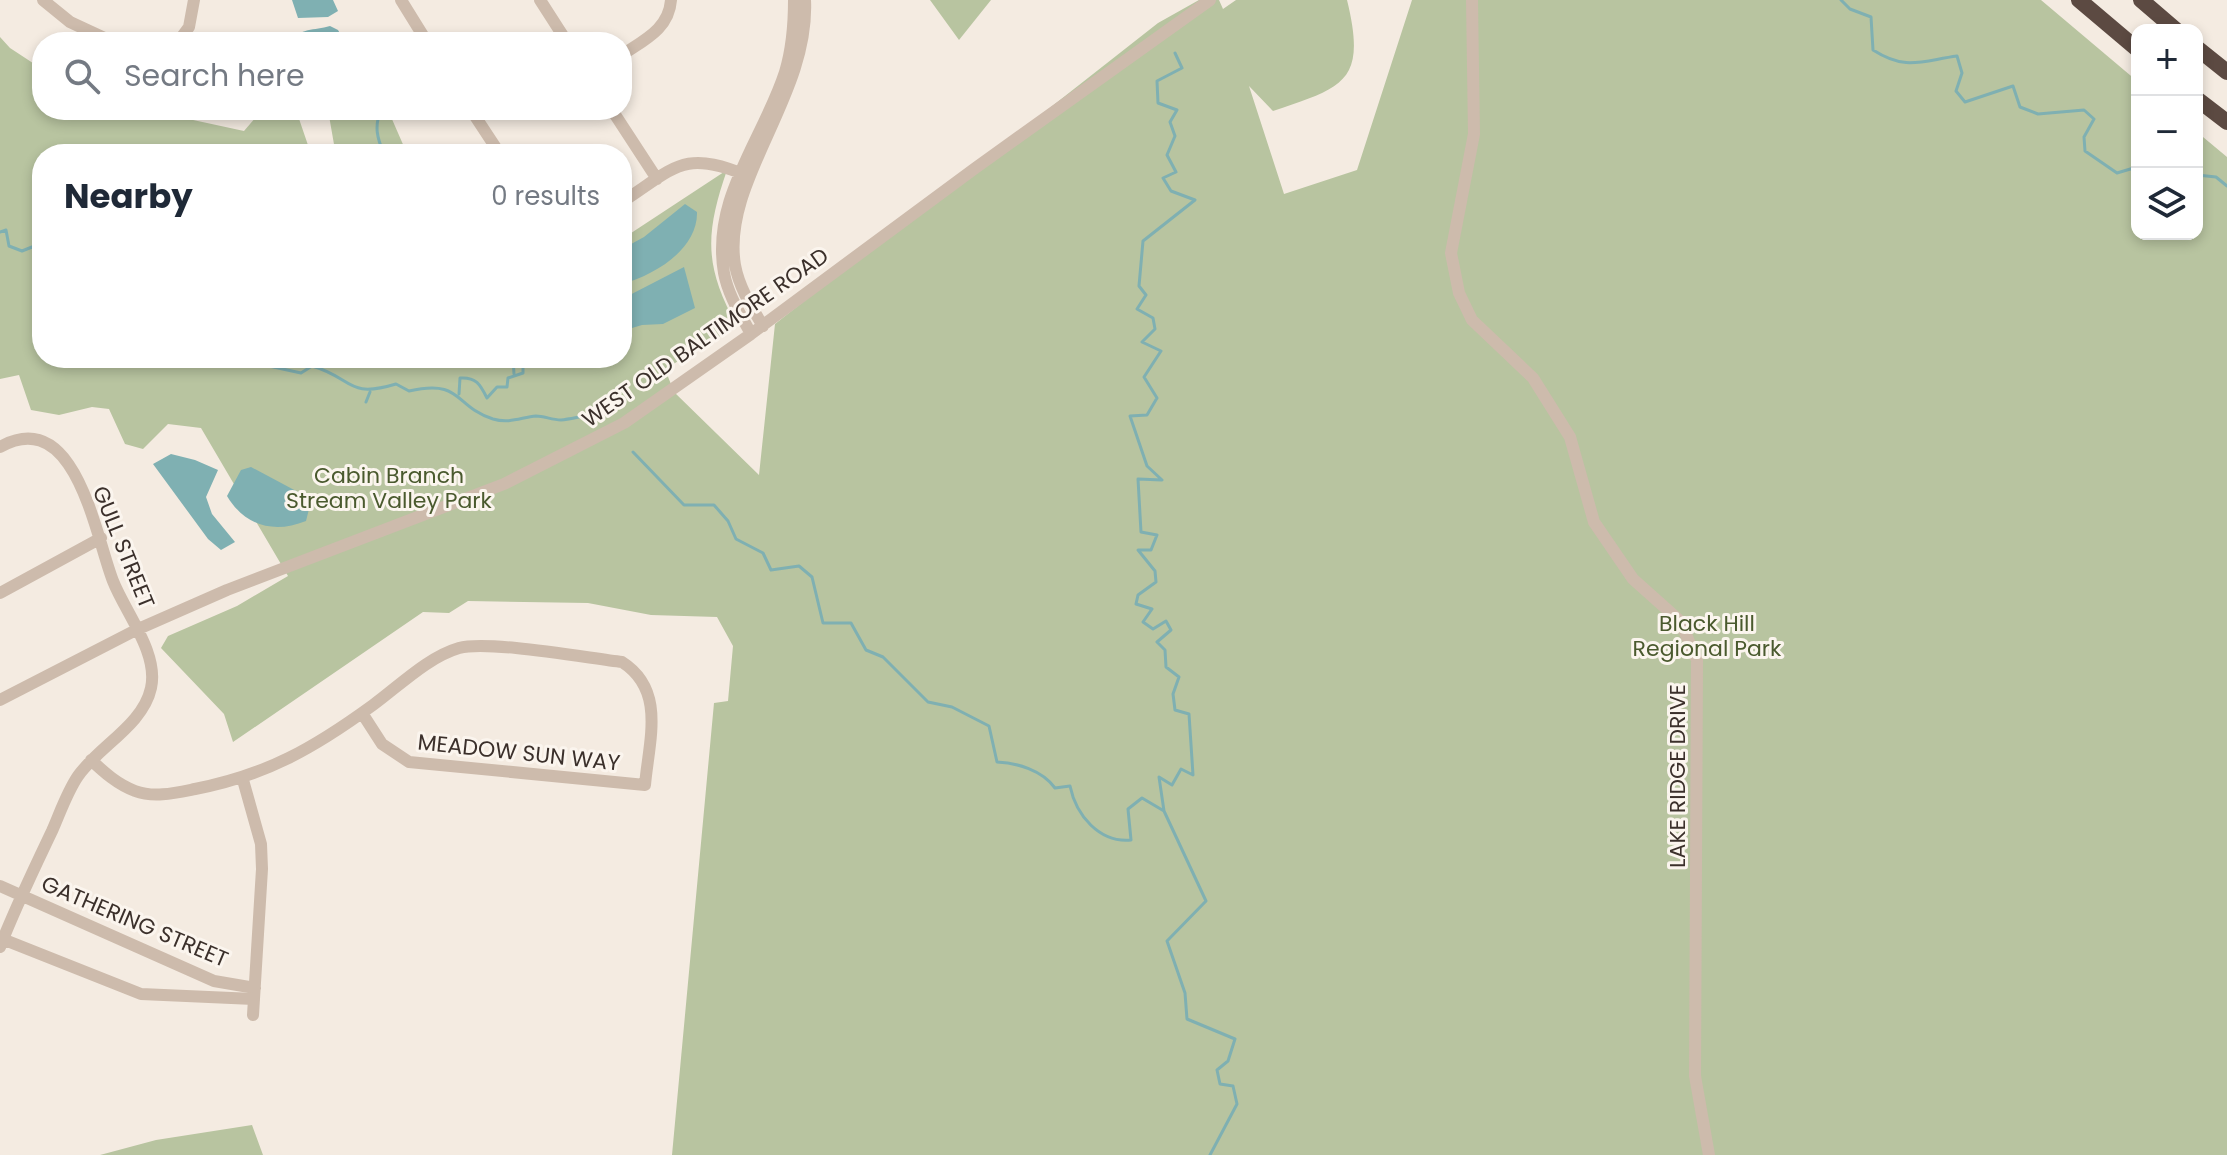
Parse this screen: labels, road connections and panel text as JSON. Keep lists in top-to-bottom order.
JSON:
{
  "streets": {
    "street": [
      "WEST OLD BALTIMORE ROAD",
      "GULL STREET",
      "MEADOW SUN WAY",
      "LAKE RIDGE DRIVE",
      "GATHERING STREET"
    ]
  },
  "crossings": [
    ["WEST OLD BALTIMORE ROAD", "GULL STREET"],
    ["GULL STREET", "GATHERING STREET"]
  ],
  "parks": ["Cabin Branch Stream Valley Park", "Black Hill Regional Park"],
  "page": {
    "map_buttons": ["+", "−"],
    "search": "Search here",
    "heading": ["Nearby", "0 results"]
  }
}
